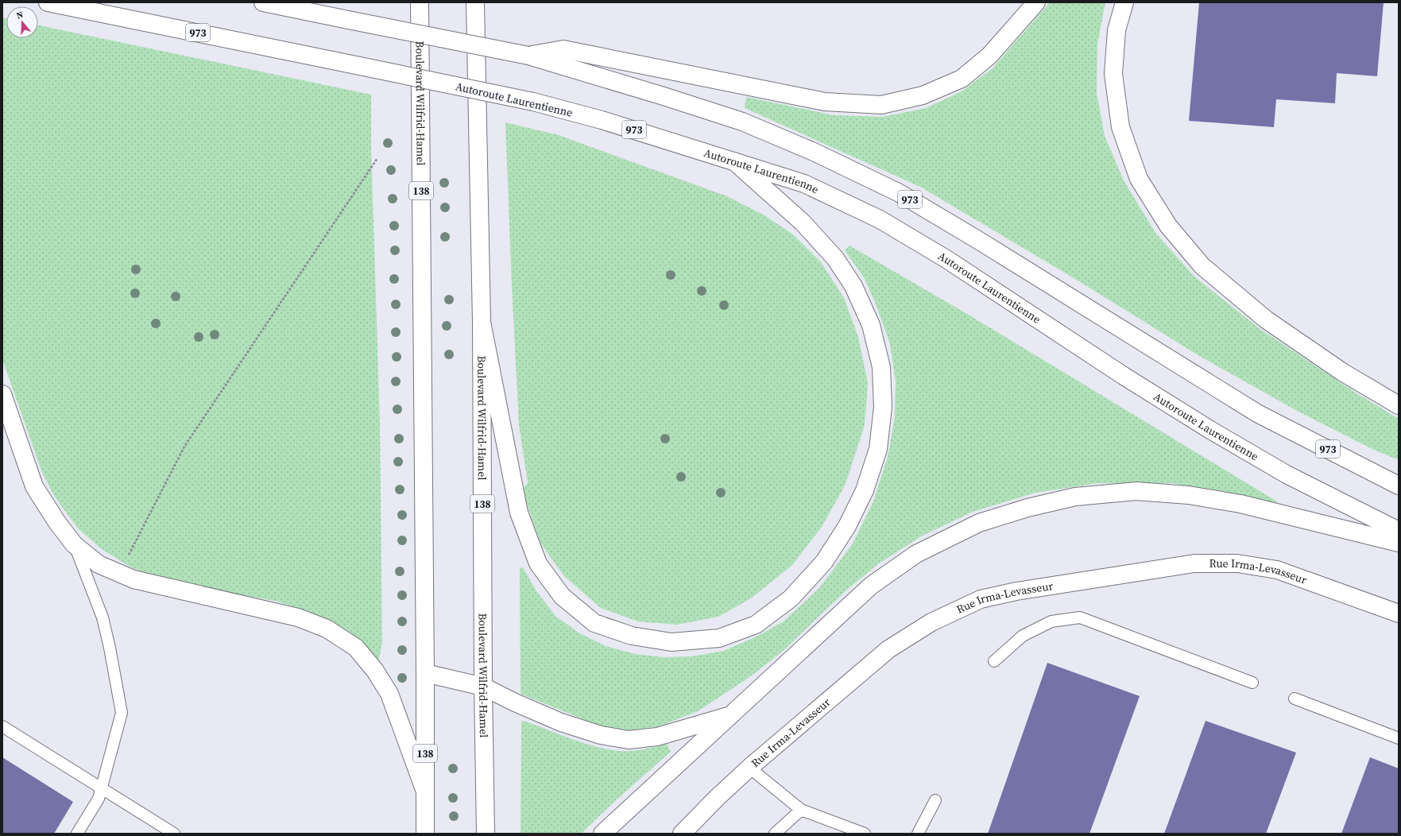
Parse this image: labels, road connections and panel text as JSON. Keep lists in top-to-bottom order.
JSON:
{
  "streets": {
    "main road": [
      "973",
      "Autoroute Laurentienne",
      "Boulevard Wilfrid-Hamel",
      "138",
      "Rue Irma-Levasseur"
    ]
  },
  "north": "top"
}
